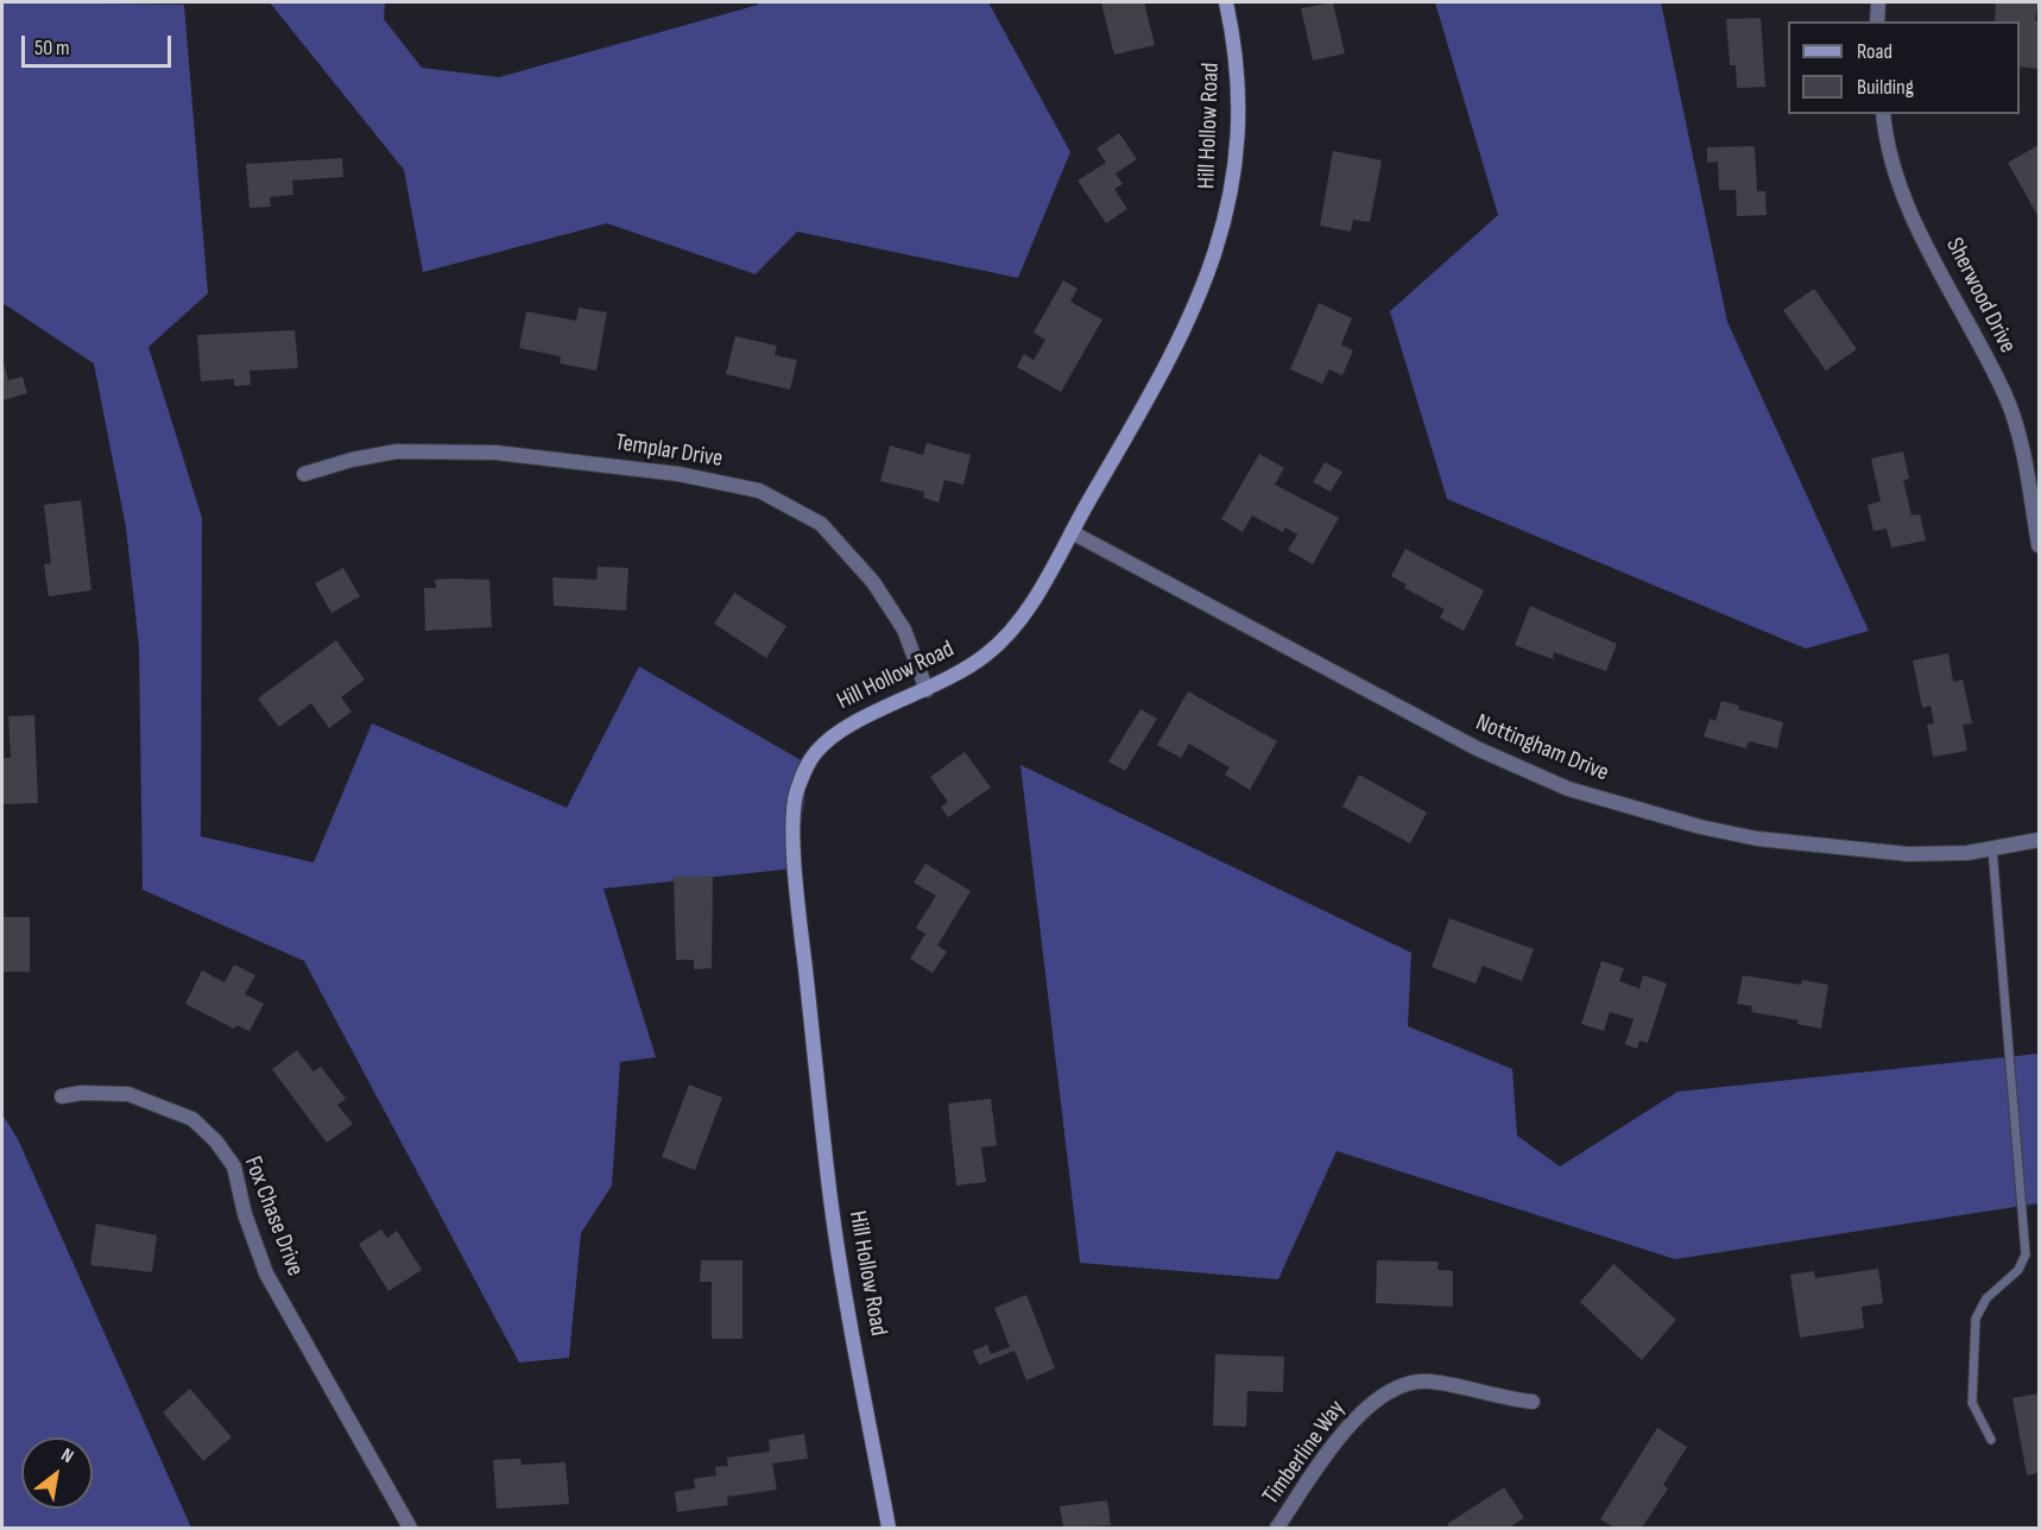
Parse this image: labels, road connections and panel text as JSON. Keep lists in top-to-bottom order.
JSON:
{
  "streets": {
    "street": [
      "Hill Hollow Road",
      "Sherwood Drive",
      "Templar Drive",
      "Nottingham Drive",
      "Fox Chase Drive",
      "Timberline Way"
    ]
  },
  "crossings": [
    ["Hill Hollow Road", "Templar Drive"],
    ["Hill Hollow Road", "Nottingham Drive"]
  ],
  "legend": ["Road", "Building"],
  "scale_bar": "50 m",
  "north": "top right"
}
